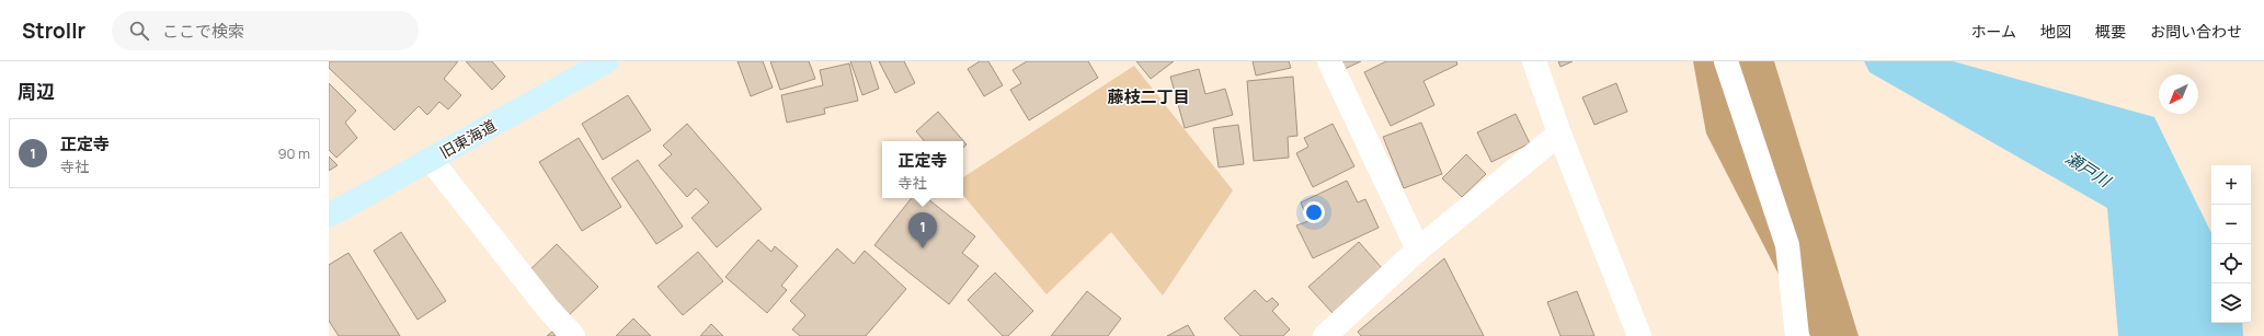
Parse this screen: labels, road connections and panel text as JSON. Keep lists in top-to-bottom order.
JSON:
{
  "streets": {
    "street": ["旧東海道"]
  },
  "districts": ["藤枝二丁目"],
  "water": ["瀬戸川"],
  "north": "bottom left",
  "page": {
    "header": "Strollr",
    "search": "ここで検索",
    "nav": [
      "ホーム",
      "地図",
      "概要",
      "お問い合わせ"
    ],
    "heading": "周辺",
    "list": [
      {
        "mark": "1",
        "name": "正定寺",
        "note": "寺社",
        "value": "90 m"
      }
    ],
    "popup": ["正定寺", "寺社"],
    "map_buttons": ["+", "−"],
    "pins": "1"
  }
}
